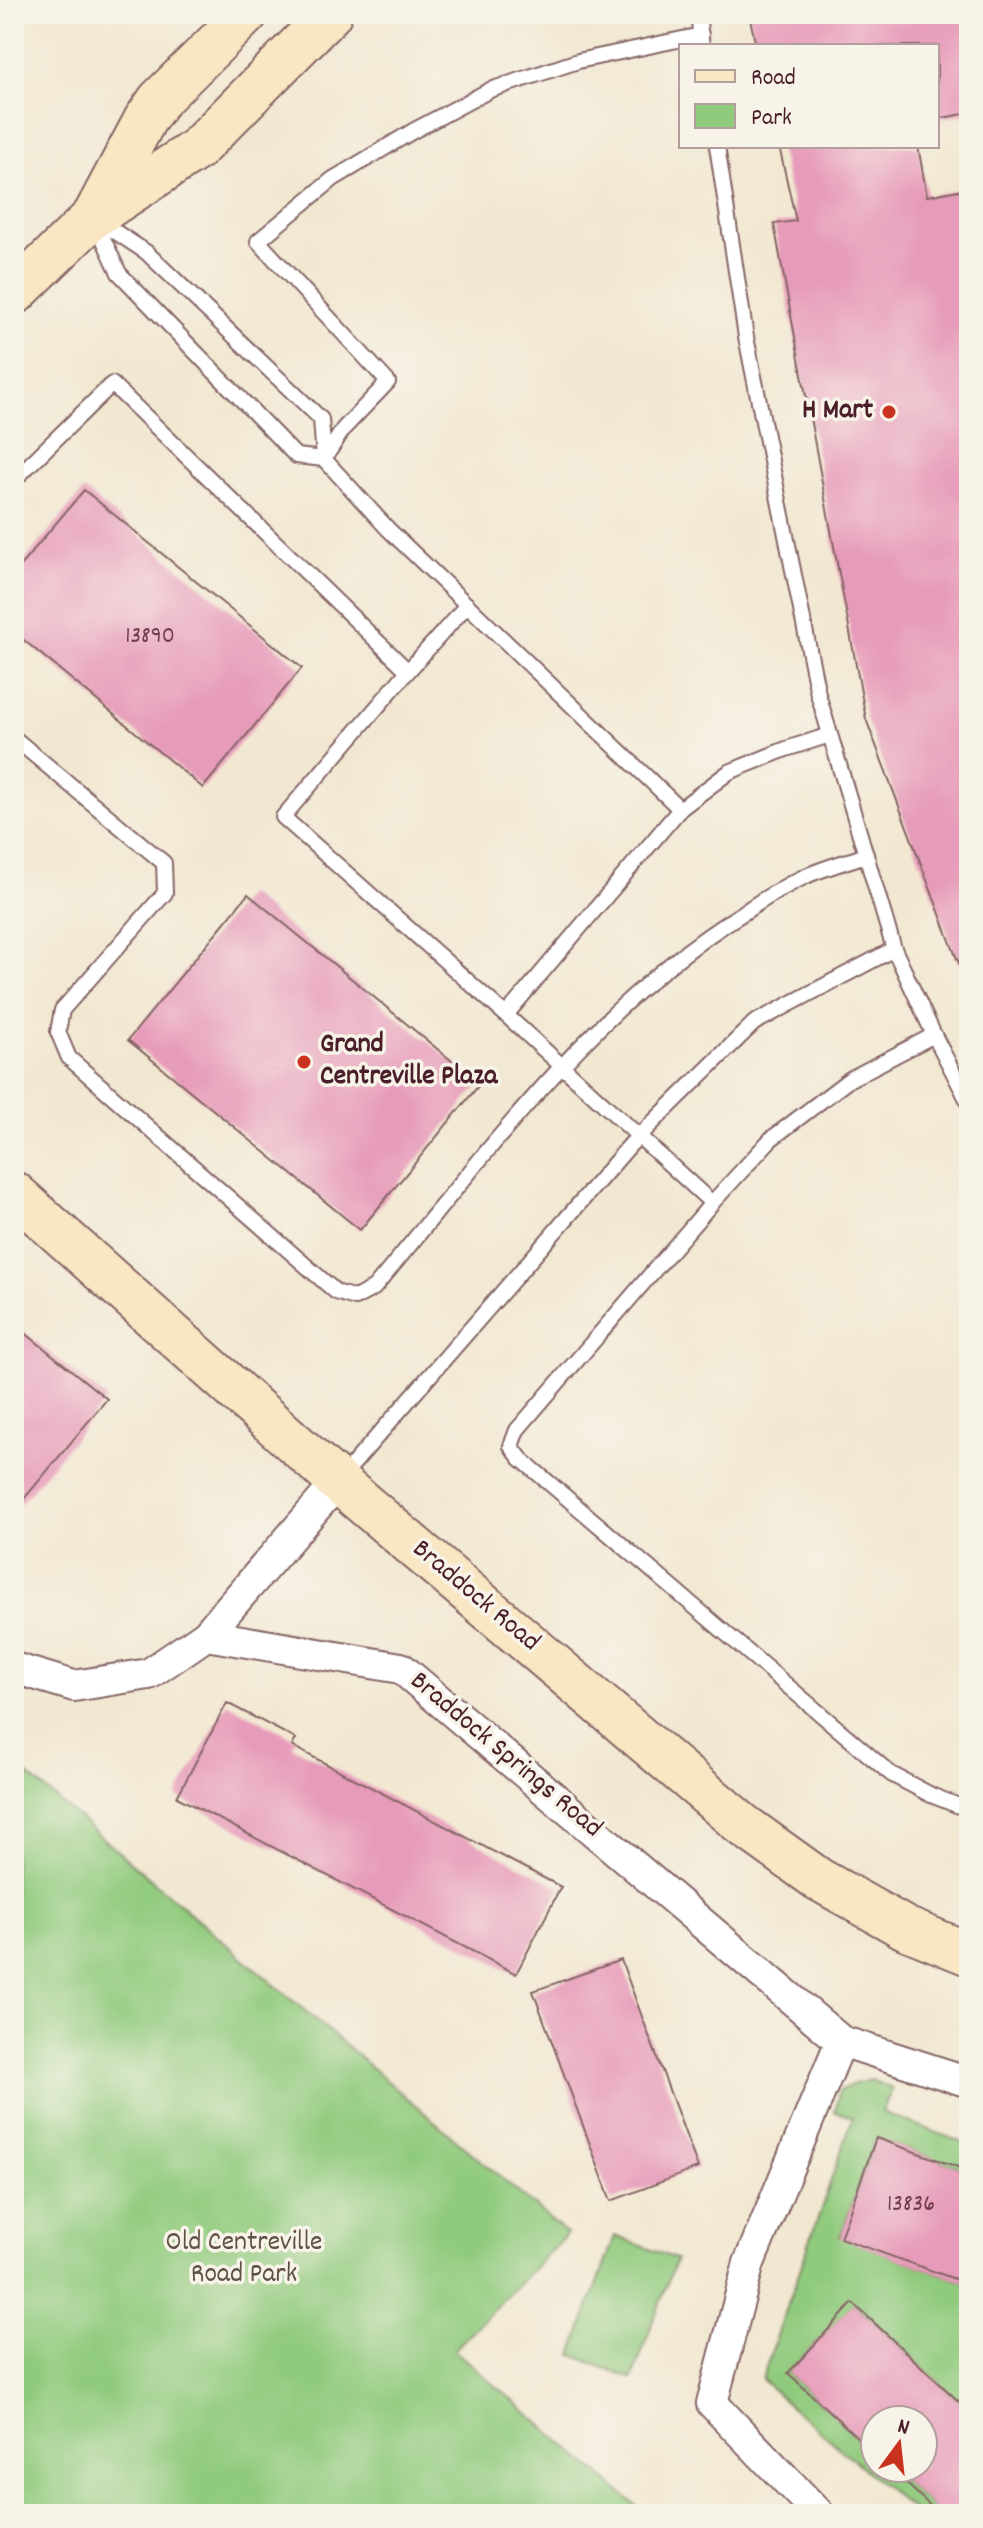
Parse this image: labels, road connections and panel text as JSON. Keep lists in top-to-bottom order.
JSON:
{
  "streets": {
    "street": ["Braddock Road", "Braddock Springs Road"]
  },
  "parks": ["Old Centreville Road Park"],
  "places": ["H Mart", "Grand Centreville Plaza"],
  "house_numbers": ["13890", "13836"],
  "legend": ["Road", "Park"],
  "north": "top"
}
